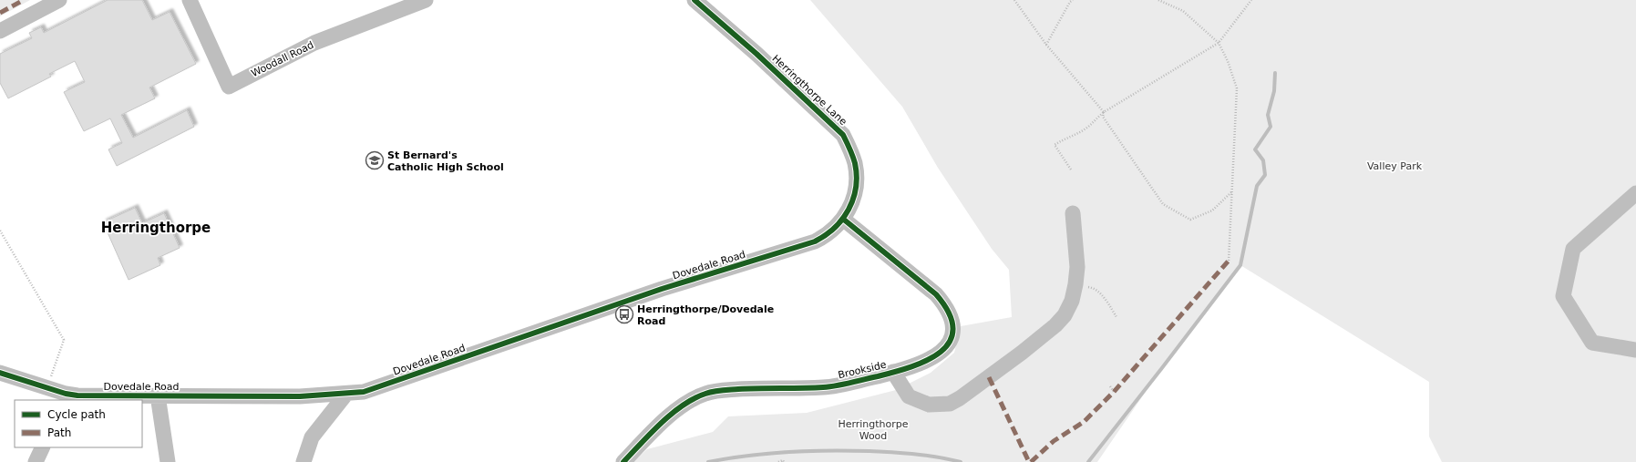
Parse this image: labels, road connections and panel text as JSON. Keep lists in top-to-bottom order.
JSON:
{
  "streets": {
    "street": [
      "Woodall Road",
      "Herringthorpe Lane",
      "Dovedale Road",
      "Brookside"
    ]
  },
  "crossings": [
    ["Herringthorpe Lane", "Dovedale Road"],
    ["Herringthorpe Lane", "Brookside"],
    ["Dovedale Road", "Brookside"]
  ],
  "districts": ["Herringthorpe"],
  "parks": ["Valley Park", "Herringthorpe Wood"],
  "places": {
    "school or university": ["St Bernard's Catholic High School"],
    "bus stop": ["Herringthorpe/Dovedale Road"]
  },
  "legend": ["Cycle path", "Path"]
}
